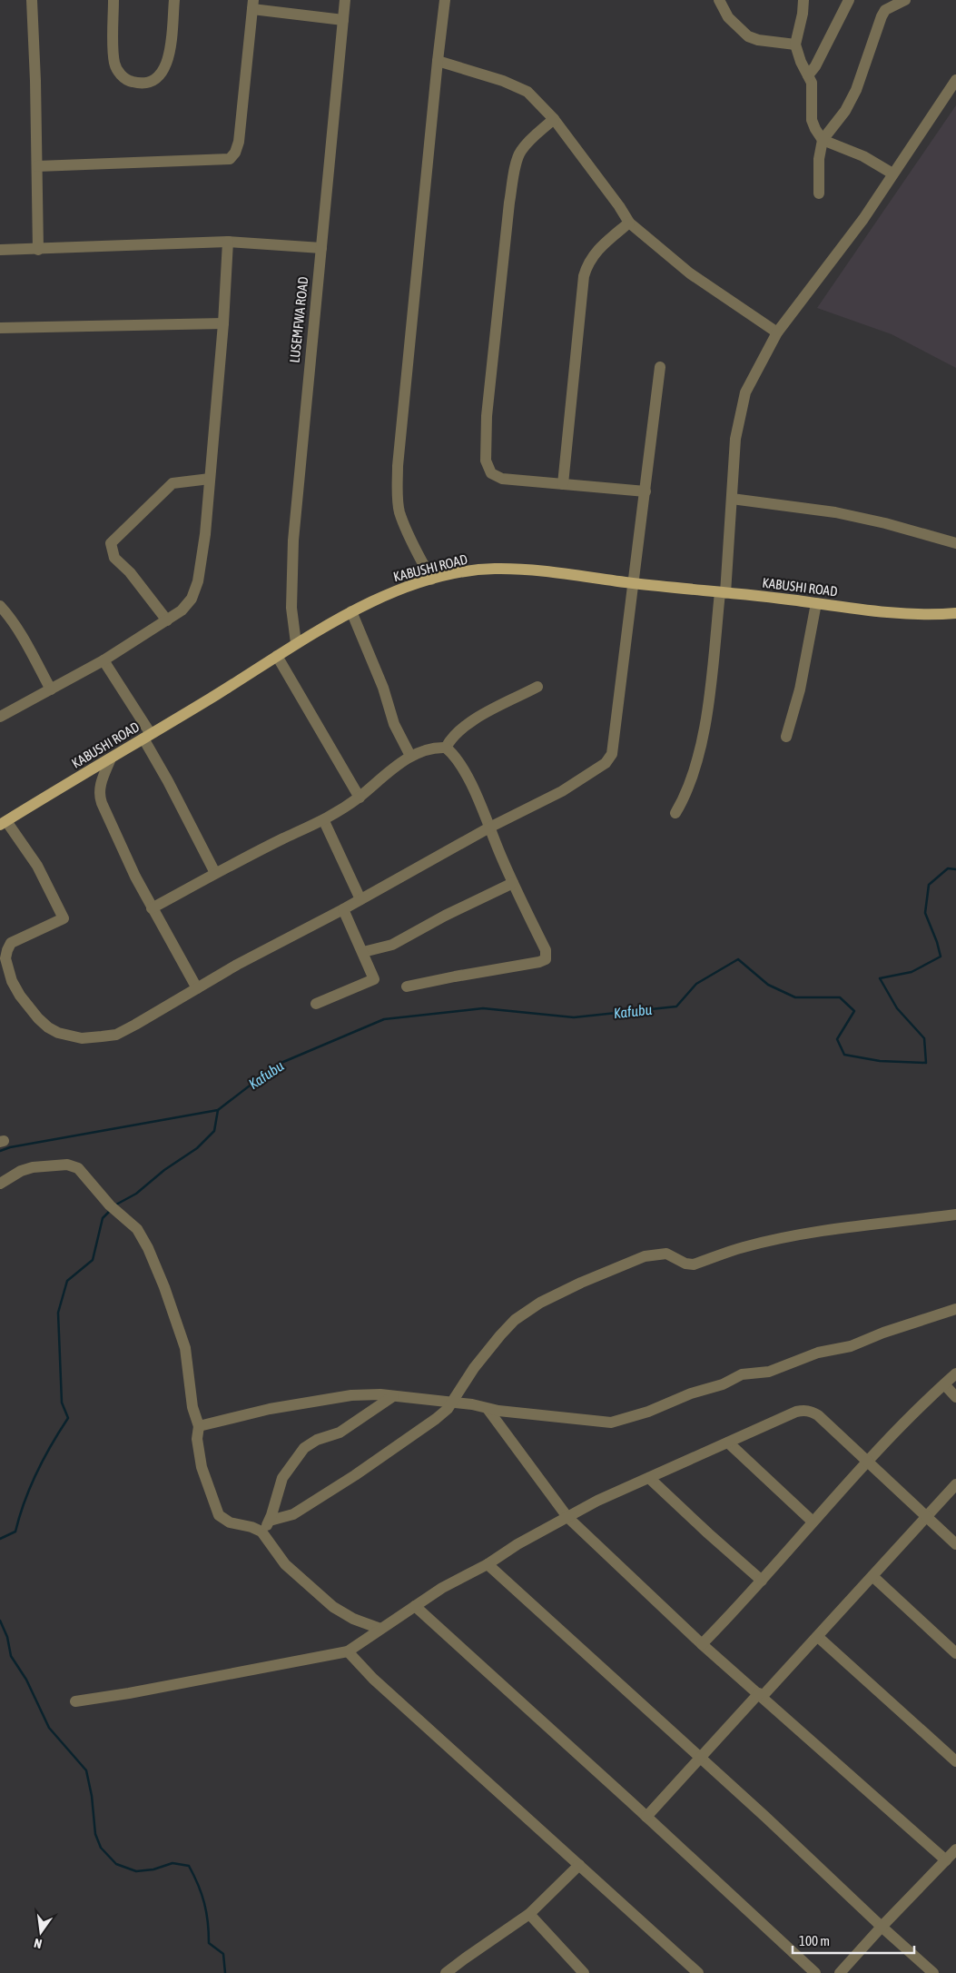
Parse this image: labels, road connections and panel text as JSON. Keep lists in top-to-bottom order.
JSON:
{
  "streets": {
    "main road": ["KABUSHI ROAD"],
    "street": ["LUSEMFWA ROAD"]
  },
  "crossings": [
    ["LUSEMFWA ROAD", "KABUSHI ROAD"]
  ],
  "water": ["Kafubu"],
  "scale_bar": "100 m",
  "north": "bottom"
}
